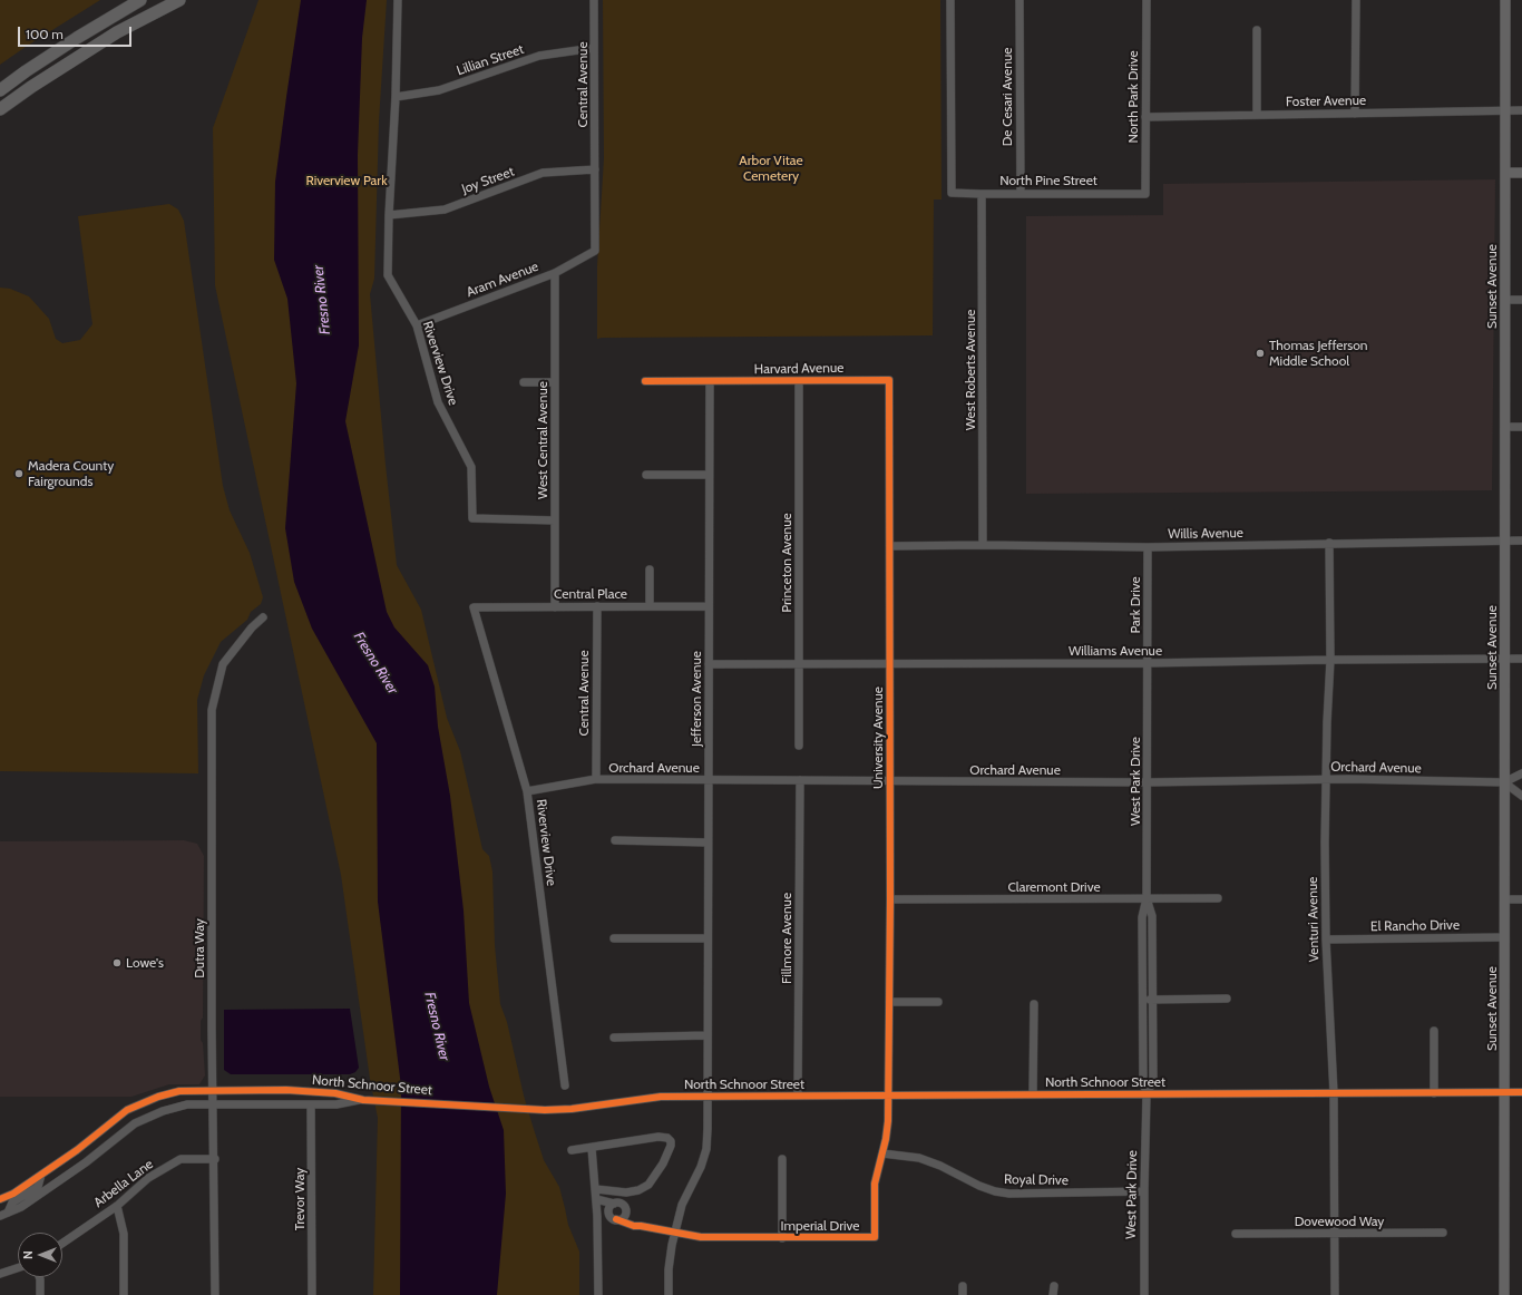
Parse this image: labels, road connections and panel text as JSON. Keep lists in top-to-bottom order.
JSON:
{
  "streets": {
    "main road": ["Sunset Avenue"],
    "street": [
      "Lillian Street",
      "Central Avenue",
      "De Cesari Avenue",
      "North Park Drive",
      "Foster Avenue",
      "Joy Street",
      "North Pine Street",
      "Aram Avenue",
      "Riverview Drive",
      "Harvard Avenue",
      "West Roberts Avenue",
      "West Central Avenue",
      "Willis Avenue",
      "Princeton Avenue",
      "Central Place",
      "Park Drive",
      "Williams Avenue",
      "Jefferson Avenue",
      "University Avenue",
      "Orchard Avenue",
      "West Park Drive",
      "Claremont Drive",
      "Venturi Avenue",
      "El Rancho Drive",
      "Fillmore Avenue",
      "Dutra Way",
      "North Schnoor Street",
      "Royal Drive",
      "Arbella Lane",
      "Trevor Way",
      "Dovewood Way",
      "Imperial Drive"
    ]
  },
  "crossings": [
    ["Lillian Street", "Central Avenue"],
    ["Lillian Street", "Riverview Drive"],
    ["Central Avenue", "Joy Street"],
    ["Central Avenue", "Aram Avenue"],
    ["Central Avenue", "Central Place"],
    ["Central Avenue", "Orchard Avenue"],
    ["De Cesari Avenue", "North Pine Street"],
    ["North Park Drive", "Foster Avenue"],
    ["North Park Drive", "North Pine Street"],
    ["Foster Avenue", "Sunset Avenue"],
    ["Joy Street", "Aram Avenue"],
    ["Joy Street", "Riverview Drive"],
    ["North Pine Street", "West Roberts Avenue"],
    ["Aram Avenue", "Riverview Drive"],
    ["Aram Avenue", "West Central Avenue"],
    ["Sunset Avenue", "Willis Avenue"],
    ["Sunset Avenue", "Williams Avenue"],
    ["Sunset Avenue", "Orchard Avenue"],
    ["Sunset Avenue", "El Rancho Drive"],
    ["Sunset Avenue", "North Schnoor Street"],
    ["Riverview Drive", "West Central Avenue"],
    ["Riverview Drive", "Central Place"],
    ["Riverview Drive", "Orchard Avenue"],
    ["Harvard Avenue", "Princeton Avenue"],
    ["Harvard Avenue", "Jefferson Avenue"],
    ["Harvard Avenue", "University Avenue"],
    ["West Roberts Avenue", "Willis Avenue"],
    ["West Central Avenue", "Central Place"],
    ["Willis Avenue", "Park Drive"],
    ["Willis Avenue", "University Avenue"],
    ["Willis Avenue", "Venturi Avenue"],
    ["Princeton Avenue", "Williams Avenue"],
    ["Central Place", "Jefferson Avenue"],
    ["Park Drive", "Williams Avenue"],
    ["Park Drive", "West Park Drive"],
    ["Williams Avenue", "Jefferson Avenue"],
    ["Williams Avenue", "University Avenue"],
    ["Williams Avenue", "West Park Drive"],
    ["Williams Avenue", "Venturi Avenue"],
    ["Jefferson Avenue", "Orchard Avenue"],
    ["Jefferson Avenue", "North Schnoor Street"],
    ["University Avenue", "Orchard Avenue"],
    ["University Avenue", "Claremont Drive"],
    ["University Avenue", "North Schnoor Street"],
    ["University Avenue", "Imperial Drive"],
    ["Orchard Avenue", "West Park Drive"],
    ["Orchard Avenue", "Venturi Avenue"],
    ["Orchard Avenue", "Fillmore Avenue"],
    ["West Park Drive", "Claremont Drive"],
    ["West Park Drive", "North Schnoor Street"],
    ["West Park Drive", "Royal Drive"],
    ["Venturi Avenue", "El Rancho Drive"],
    ["Venturi Avenue", "North Schnoor Street"],
    ["Venturi Avenue", "Dovewood Way"],
    ["Fillmore Avenue", "North Schnoor Street"],
    ["Dutra Way", "North Schnoor Street"],
    ["Dutra Way", "Arbella Lane"],
    ["North Schnoor Street", "Trevor Way"],
    ["North Schnoor Street", "Imperial Drive"],
    ["Royal Drive", "Imperial Drive"]
  ],
  "water": ["Fresno River"],
  "parks": ["Arbor Vitae Cemetery", "Riverview Park"],
  "places": ["Thomas Jefferson Middle School", "Madera County Fairgrounds", "Lowe's"],
  "scale_bar": "100 m",
  "north": "left"
}
